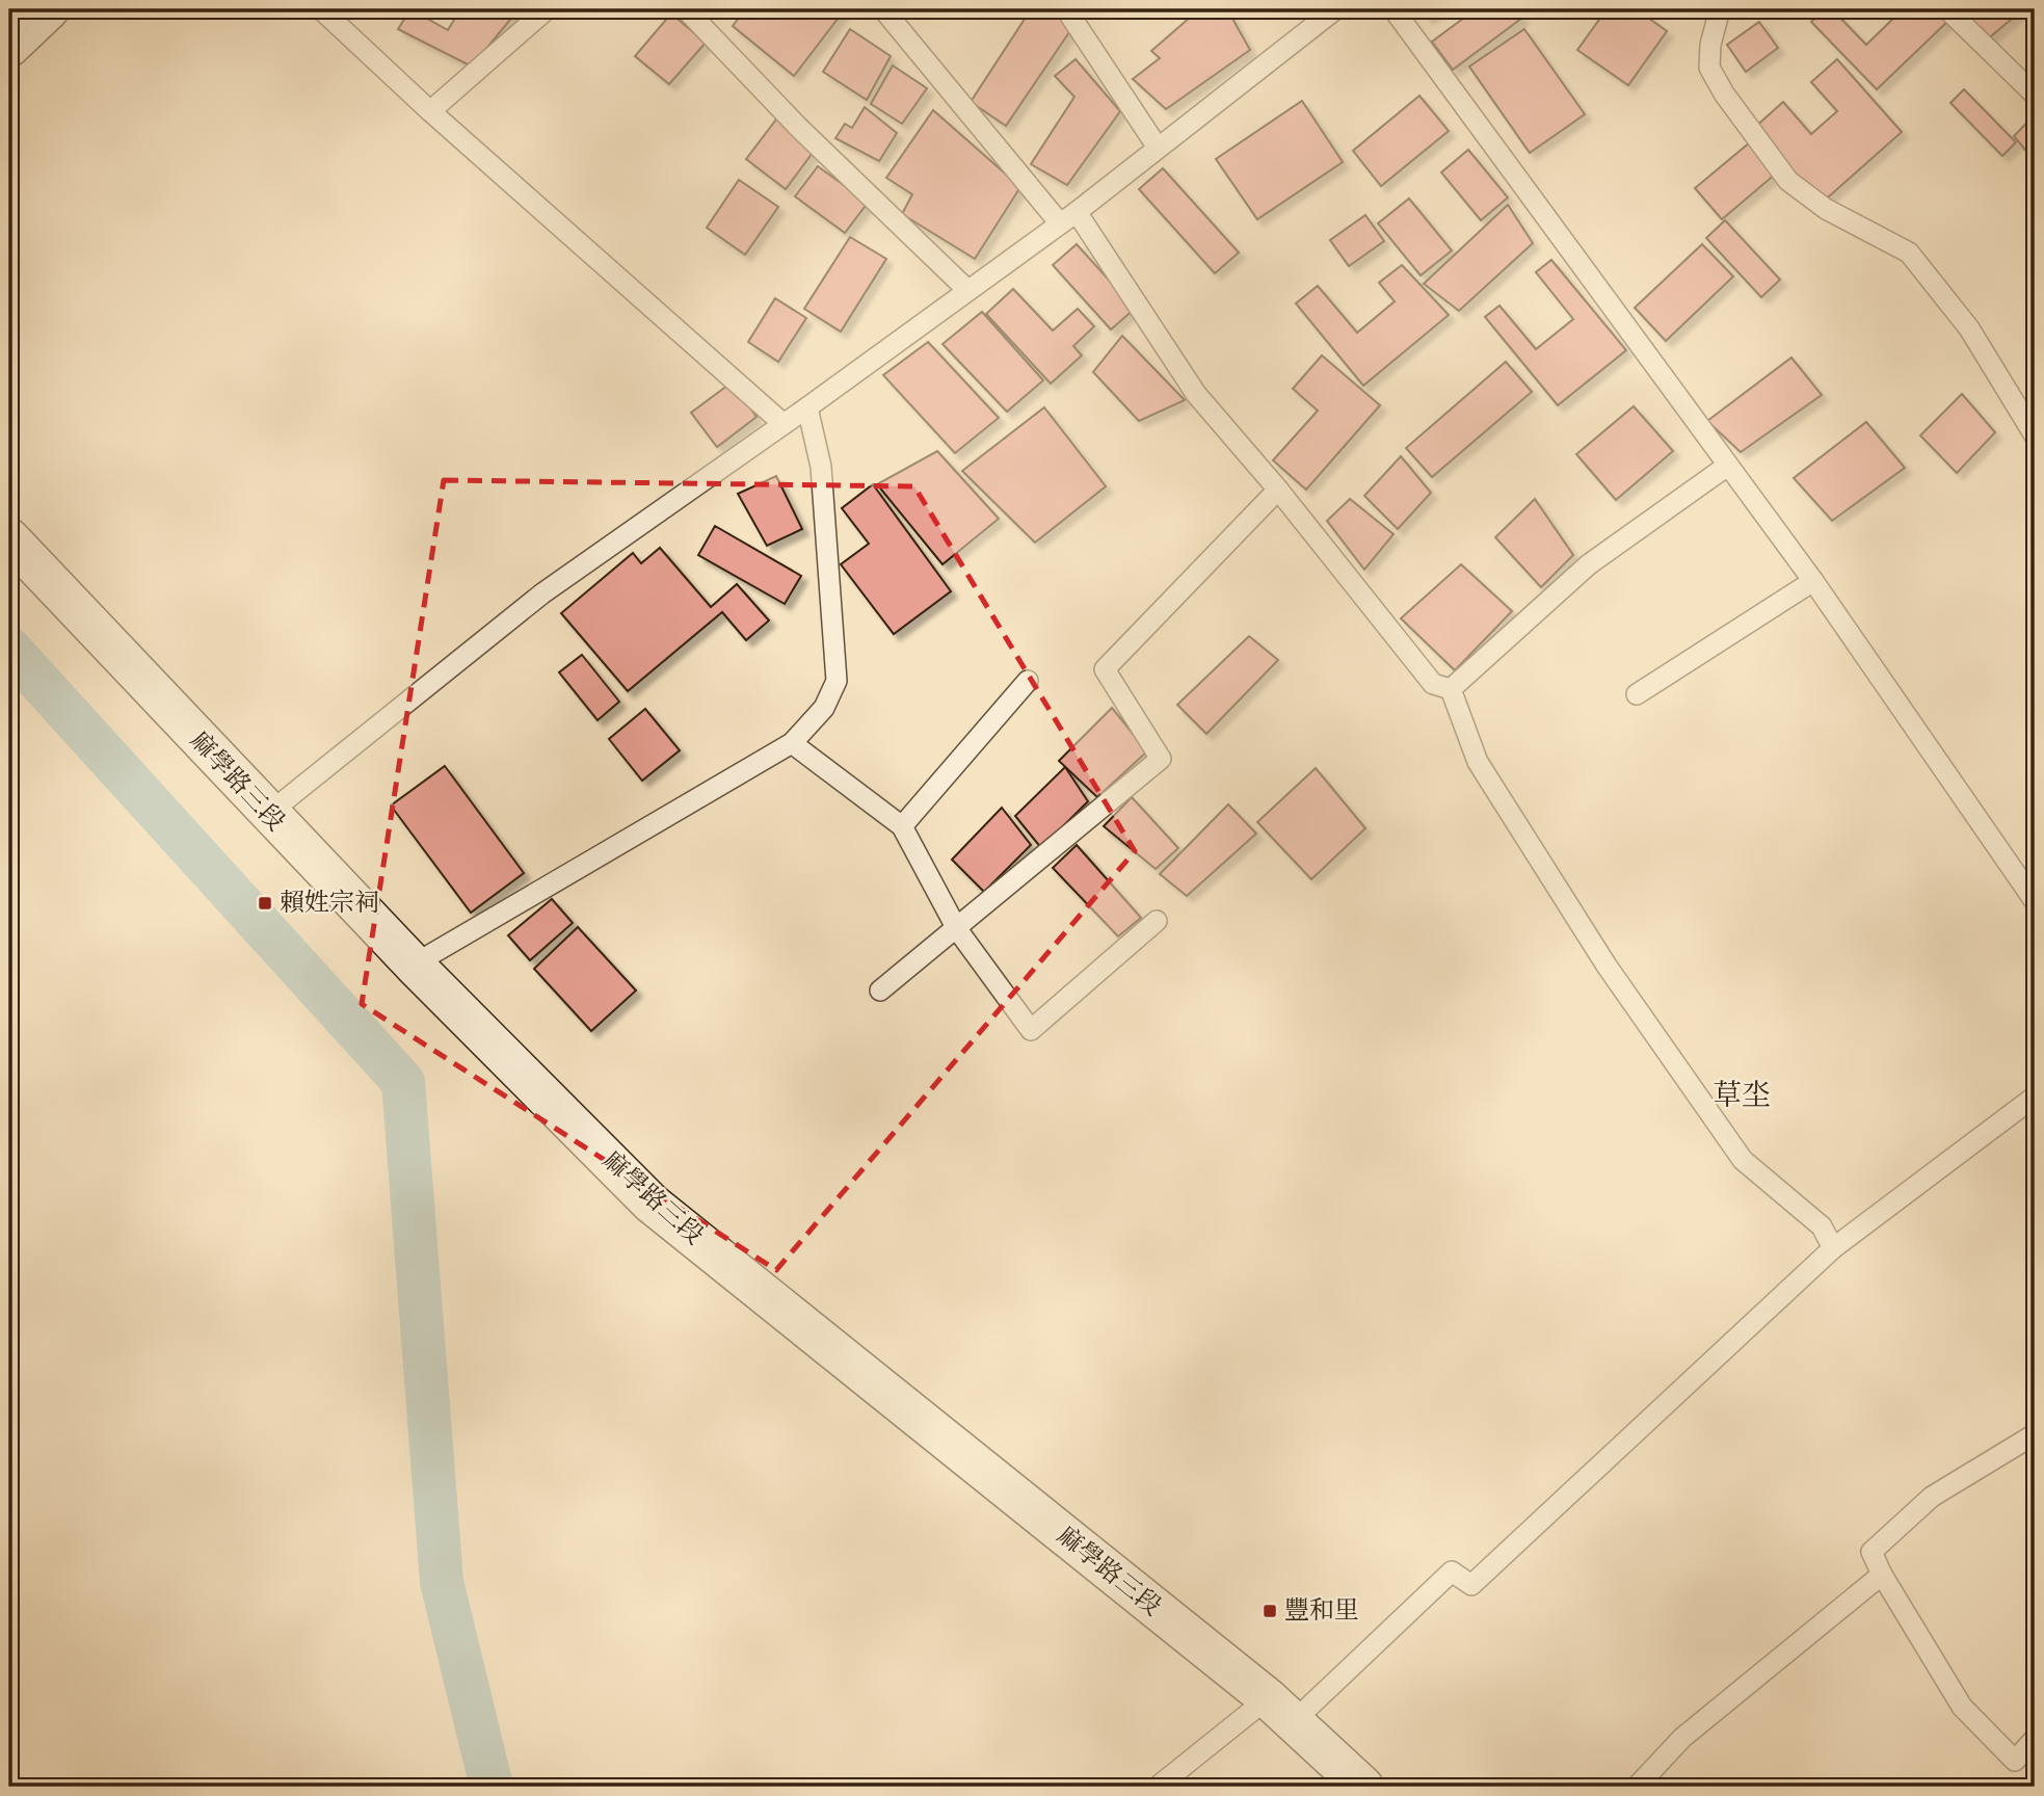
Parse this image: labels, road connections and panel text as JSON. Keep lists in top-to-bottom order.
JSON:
{
  "streets": {
    "main road": ["麻學路三段"]
  },
  "districts": ["草坔"],
  "places": {
    "transit": ["賴姓宗祠", "豐和里"]
  }
}
